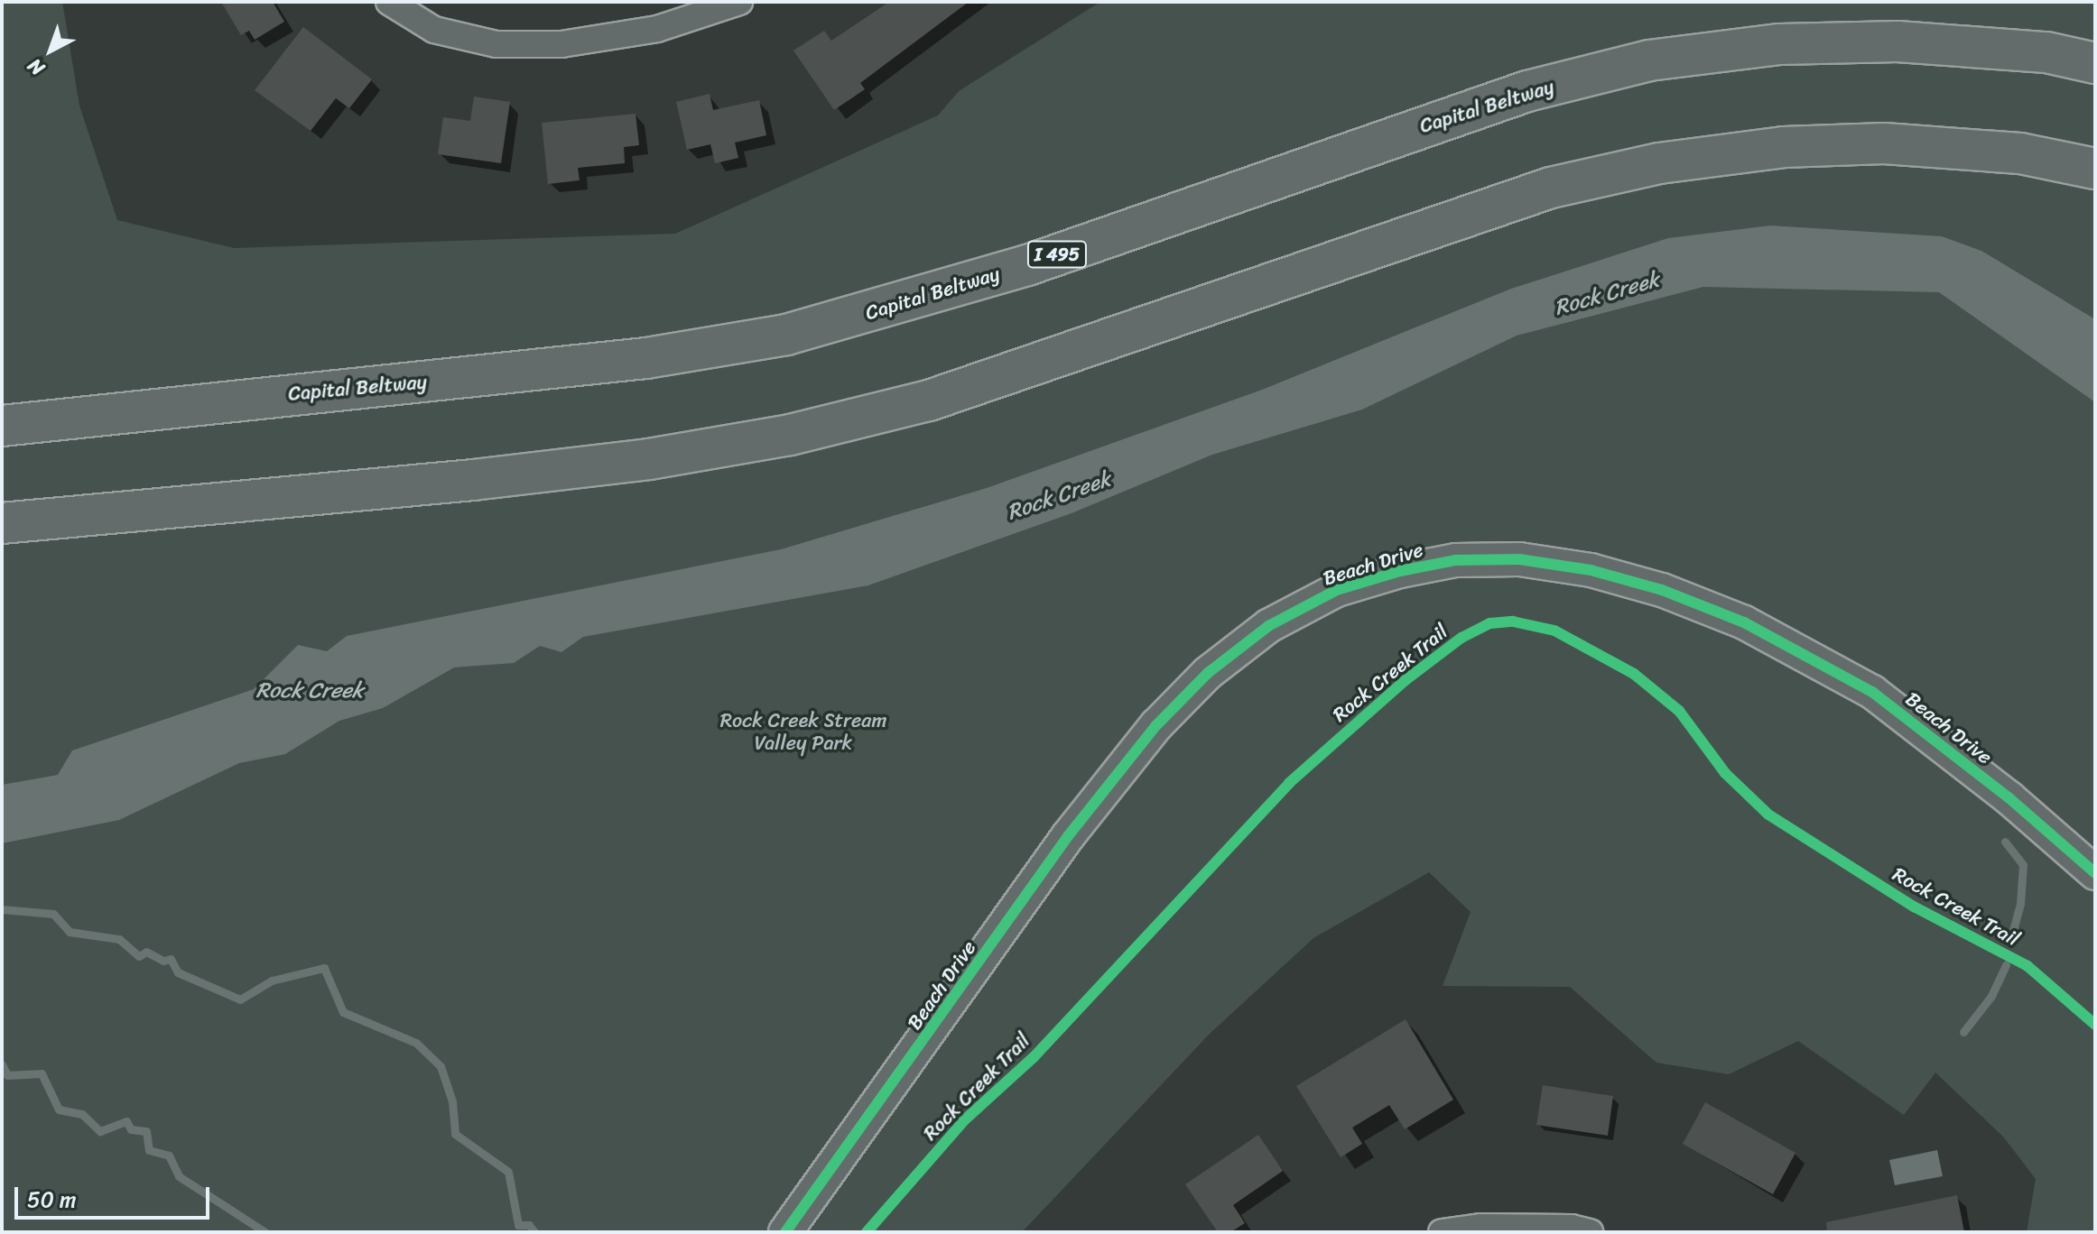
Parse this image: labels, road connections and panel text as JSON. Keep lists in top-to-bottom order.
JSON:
{
  "streets": {
    "highway": ["Capital Beltway", "I 495"],
    "street": ["Beach Drive"],
    "cycle path": ["Rock Creek Trail"]
  },
  "water": ["Rock Creek"],
  "parks": ["Rock Creek Stream Valley Park"],
  "scale_bar": "50 m",
  "north": "bottom left"
}
